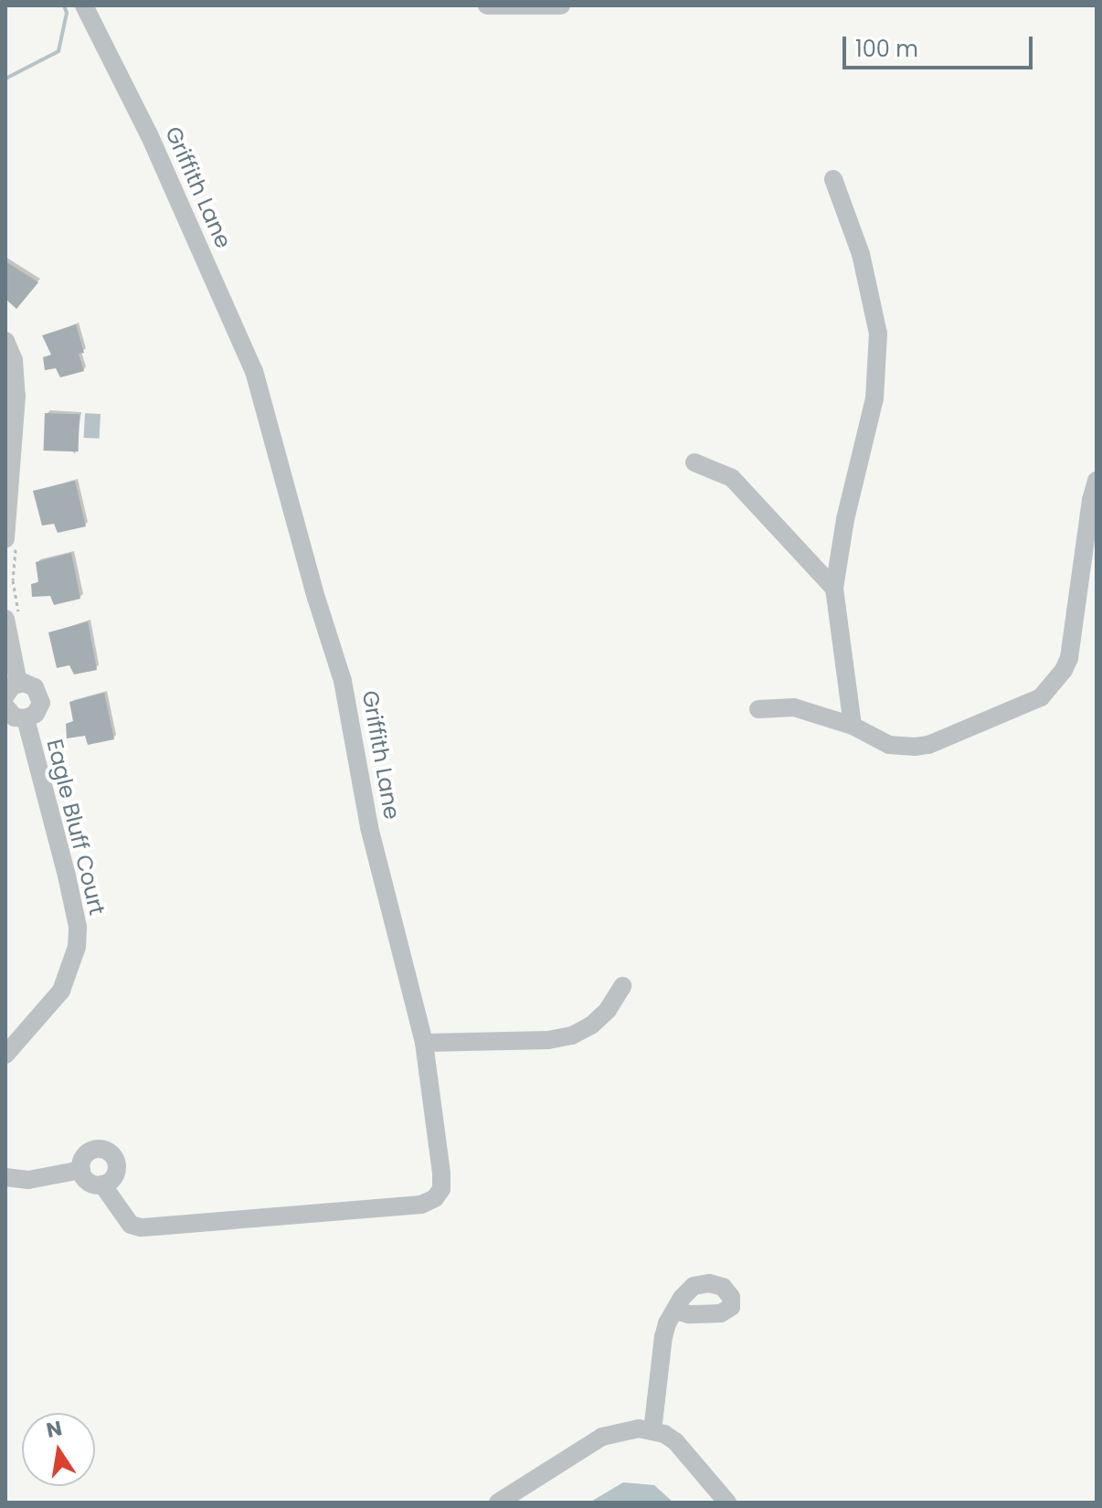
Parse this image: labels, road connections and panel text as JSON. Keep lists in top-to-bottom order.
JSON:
{
  "streets": {
    "street": ["Griffith Lane", "Eagle Bluff Court"]
  },
  "scale_bar": "100 m",
  "north": "top"
}
